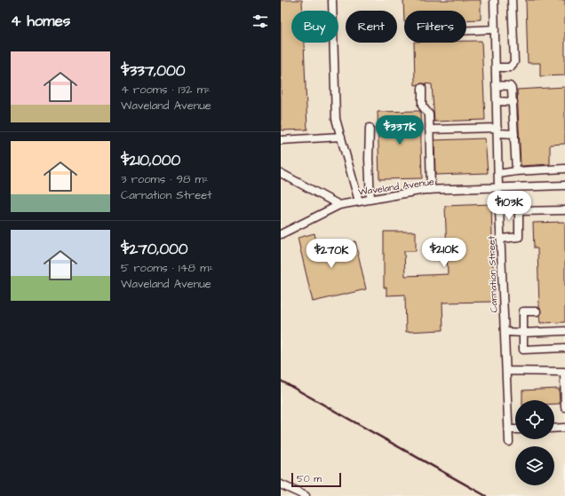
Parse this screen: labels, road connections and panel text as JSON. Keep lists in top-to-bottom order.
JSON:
{
  "streets": {
    "street": ["Waveland Avenue", "Carnation Street"]
  },
  "crossings": [
    ["Waveland Avenue", "Carnation Street"]
  ],
  "scale_bar": "50 m",
  "page": {
    "heading": "4 homes",
    "chip": ["Buy", "Rent", "Filters"],
    "list": [
      {
        "name": "$337,000",
        "note": "4 rooms · 132 m² · Waveland Avenue"
      },
      {
        "name": "$210,000",
        "note": "3 rooms · 98 m² · Carnation Street"
      },
      {
        "name": "$270,000",
        "note": "5 rooms · 148 m² · Waveland Avenue"
      }
    ],
    "price": [
      "$337K",
      "$103K",
      "$210K",
      "$270K"
    ],
    "scale": "50 m"
  }
}
